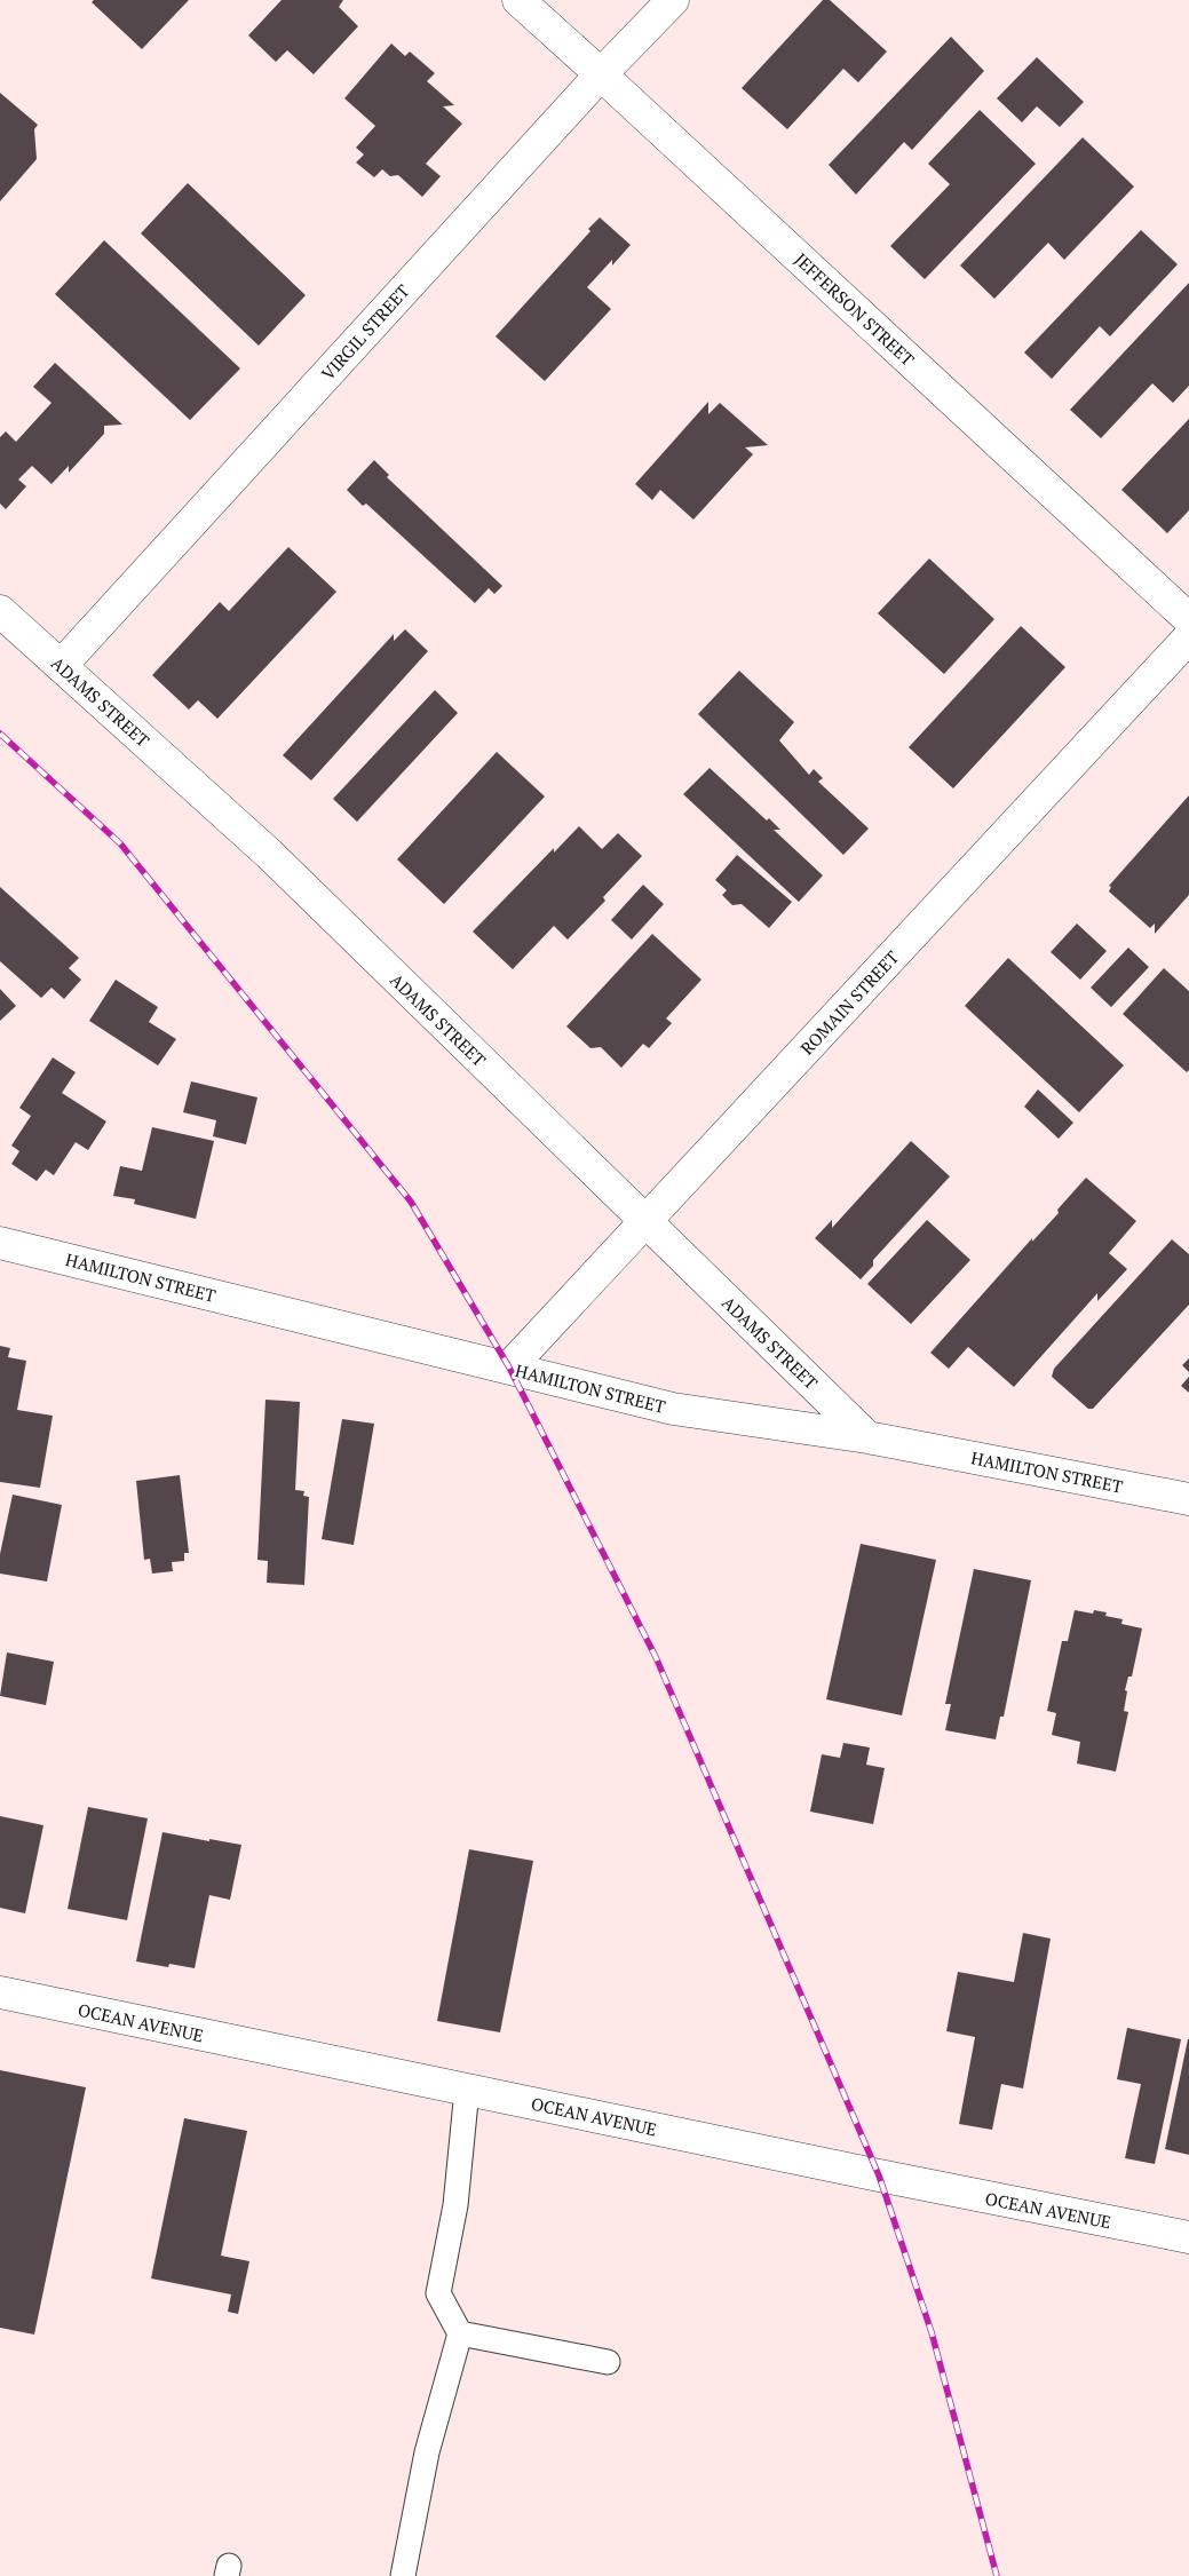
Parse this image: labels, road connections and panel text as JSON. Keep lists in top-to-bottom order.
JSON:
{
  "streets": {
    "street": [
      "JEFFERSON STREET",
      "VIRGIL STREET",
      "ADAMS STREET",
      "ROMAIN STREET",
      "HAMILTON STREET",
      "OCEAN AVENUE"
    ]
  },
  "crossings": [
    ["JEFFERSON STREET", "VIRGIL STREET"],
    ["VIRGIL STREET", "ADAMS STREET"],
    ["ADAMS STREET", "ROMAIN STREET"],
    ["ADAMS STREET", "HAMILTON STREET"],
    ["ROMAIN STREET", "HAMILTON STREET"]
  ]
}
